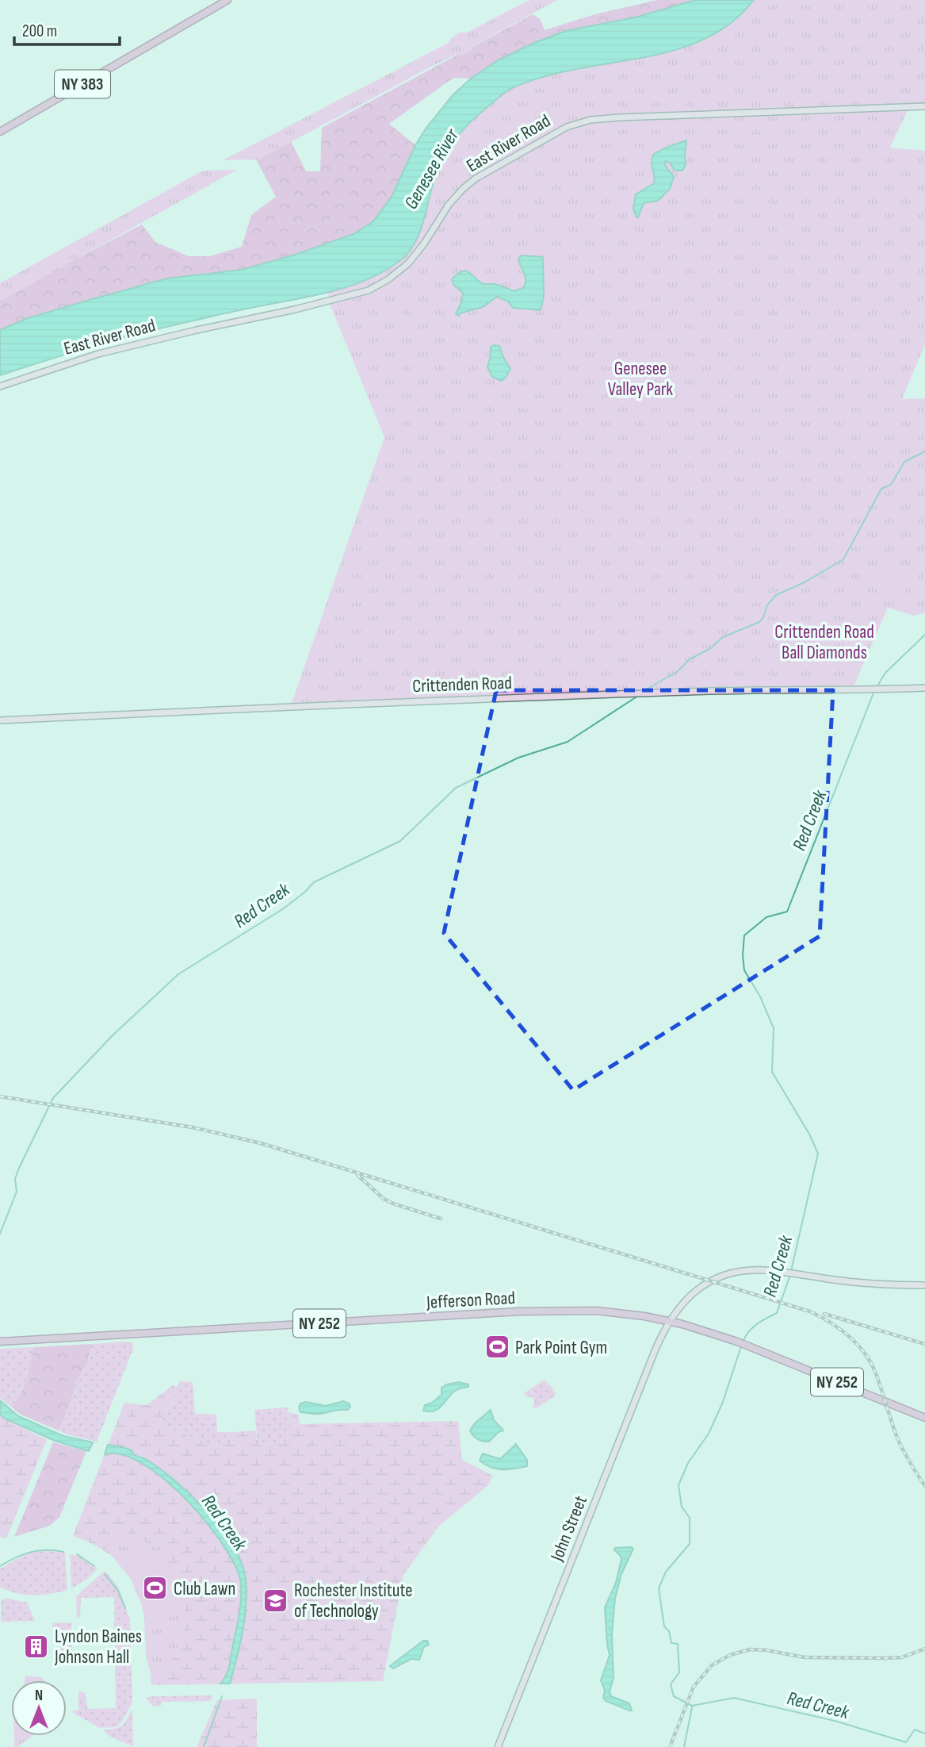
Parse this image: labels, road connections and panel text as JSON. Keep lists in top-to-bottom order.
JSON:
{
  "streets": {
    "main road": ["NY 383", "Jefferson Road", "NY 252"],
    "street": ["East River Road", "Crittenden Road", "John Street"]
  },
  "crossings": [
    ["Jefferson Road", "John Street"]
  ],
  "water": ["Genesee River", "Red Creek"],
  "parks": ["Genesee Valley Park", "Crittenden Road Ball Diamonds"],
  "places": {
    "sports": ["Park Point Gym", "Club Lawn"],
    "school or university": ["Rochester Institute of Technology"],
    "building": ["Lyndon Baines Johnson Hall"]
  },
  "scale_bar": "200 m",
  "north": "top"
}
